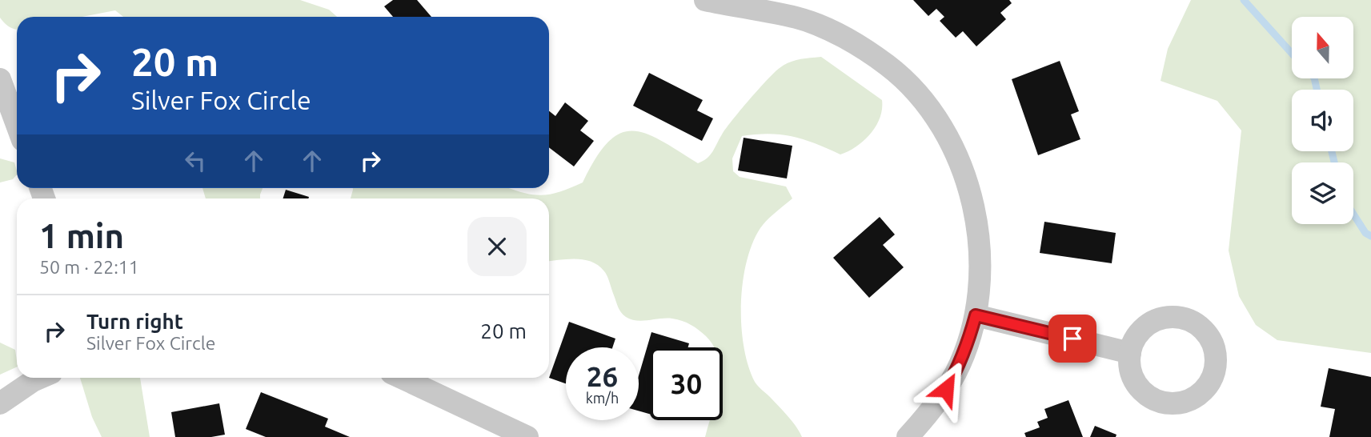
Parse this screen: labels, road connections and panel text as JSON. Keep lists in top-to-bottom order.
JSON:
{
  "north": "top",
  "page": {
    "turn": ["20 m", "Silver Fox Circle"],
    "heading": ["1 min", "50 m · 22:11"],
    "list": [
      {
        "name": "Turn right",
        "note": "Silver Fox Circle",
        "value": "20 m"
      }
    ],
    "speed": "26 km/h",
    "limit": "30"
  }
}
